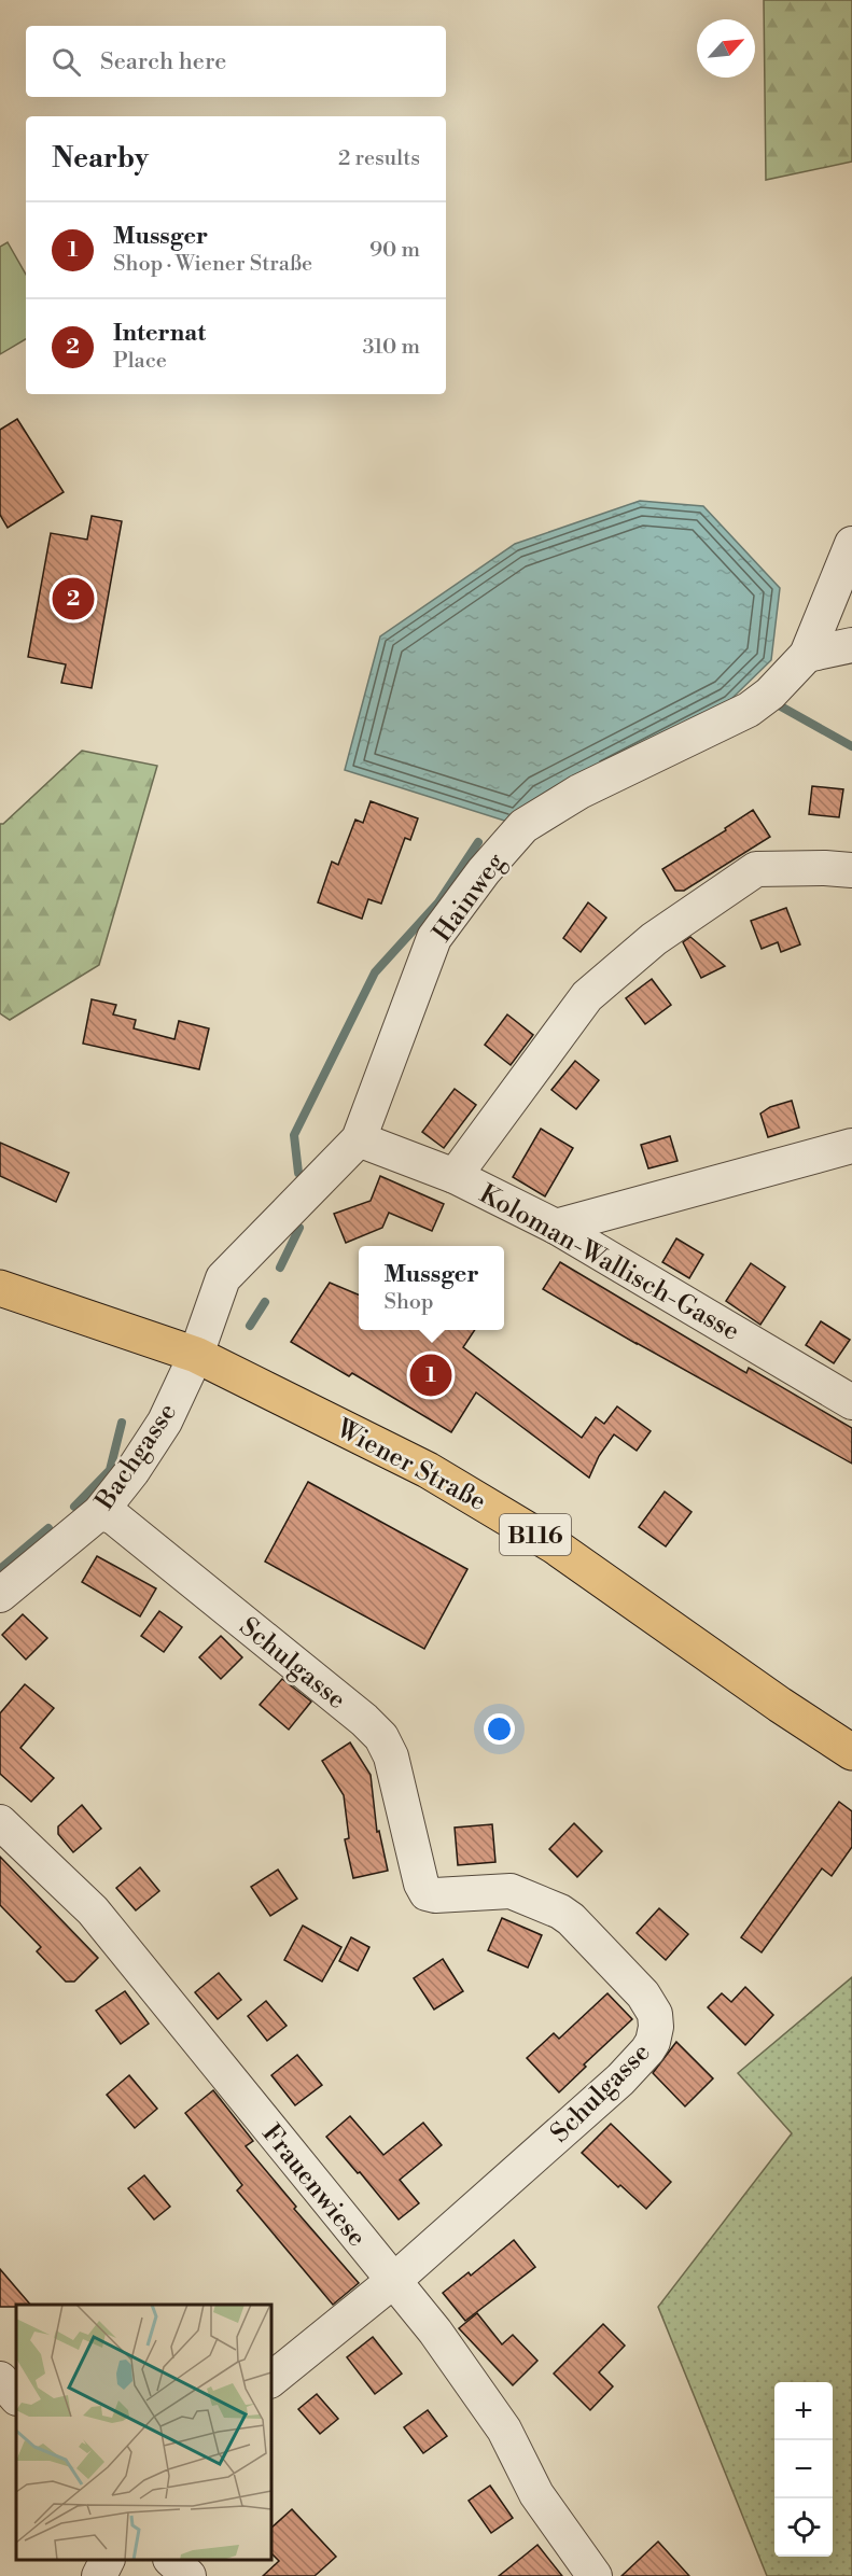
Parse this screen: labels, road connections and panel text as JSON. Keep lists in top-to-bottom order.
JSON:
{
  "streets": {
    "main road": ["Wiener Straße", "B116"],
    "street": [
      "Hainweg",
      "Koloman-Wallisch-Gasse",
      "Bachgasse",
      "Schulgasse",
      "Frauenwiese"
    ]
  },
  "crossings": [
    ["Hainweg", "Koloman-Wallisch-Gasse"],
    ["Hainweg", "Bachgasse"],
    ["Hainweg", "Wiener Straße"],
    ["Bachgasse", "Wiener Straße"],
    ["Bachgasse", "Schulgasse"],
    ["Schulgasse", "Frauenwiese"]
  ],
  "north": "top right",
  "page": {
    "search": "Search here",
    "heading": ["Nearby", "2 results"],
    "list": [
      {
        "mark": "1",
        "name": "Mussger",
        "note": "Shop · Wiener Straße",
        "value": "90 m"
      },
      {
        "mark": "2",
        "name": "Internat",
        "note": "Place",
        "value": "310 m"
      }
    ],
    "pins": ["2", "1"],
    "popup": ["Mussger", "Shop"],
    "map_buttons": ["+", "−"]
  }
}
